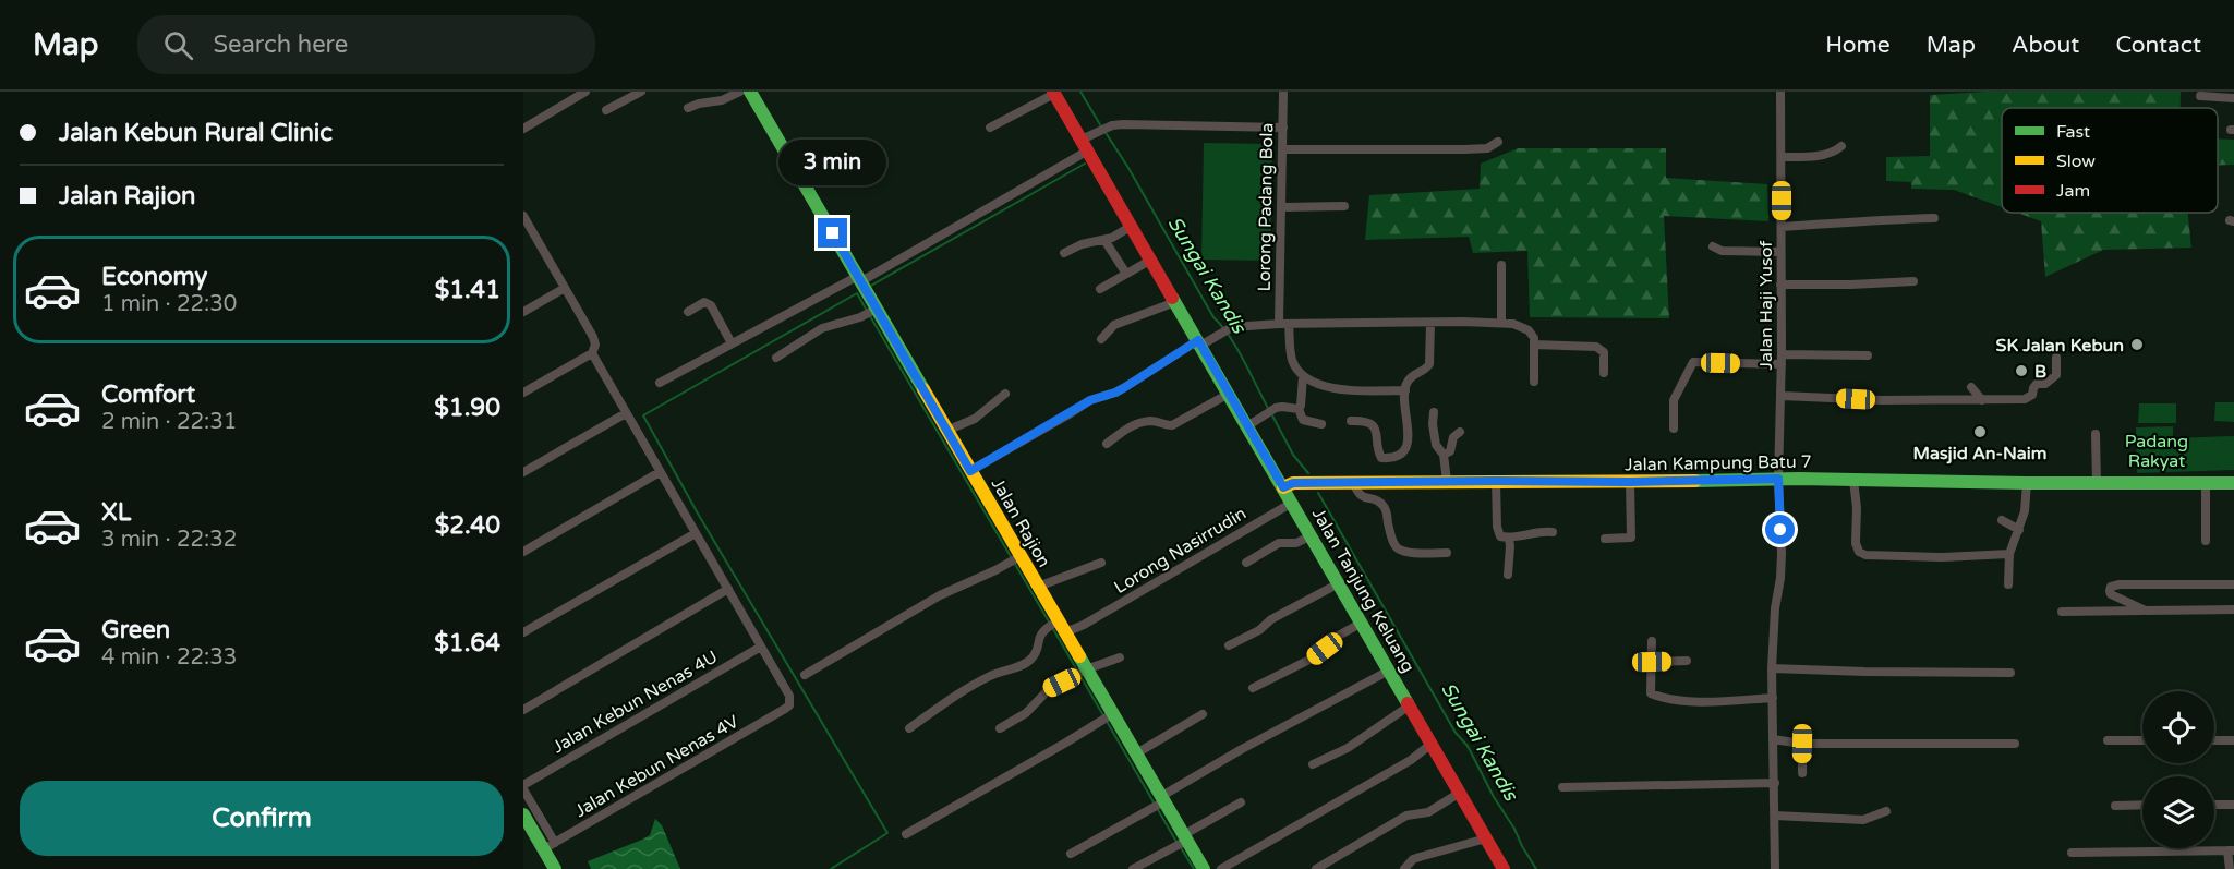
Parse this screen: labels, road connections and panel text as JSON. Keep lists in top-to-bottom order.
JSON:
{
  "streets": {
    "street": [
      "Lorong Padang Bola",
      "Jalan Haji Yusof",
      "Jalan Kampung Batu 7",
      "Jalan Rajion",
      "Lorong Nasirrudin",
      "Jalan Tanjung Keluang",
      "Jalan Kebun Nenas 4U",
      "Jalan Kebun Nenas 4V"
    ]
  },
  "crossings": [
    ["Jalan Haji Yusof", "Jalan Kampung Batu 7"],
    ["Jalan Kampung Batu 7", "Jalan Tanjung Keluang"],
    ["Jalan Rajion", "Lorong Nasirrudin"],
    ["Lorong Nasirrudin", "Jalan Tanjung Keluang"],
    ["Jalan Kebun Nenas 4U", "Jalan Kebun Nenas 4V"]
  ],
  "water": ["Sungai Kandis"],
  "parks": ["Padang Rakyat"],
  "places": ["SK Jalan Kebun", "B", "Masjid An-Naim"],
  "legend": ["Fast", "Slow", "Jam"],
  "page": {
    "header": "Map",
    "search": "Search here",
    "nav": [
      "Home",
      "Map",
      "About",
      "Contact"
    ],
    "banner": ["Jalan Kebun Rural Clinic", "Jalan Rajion"],
    "bubble": "3 min",
    "list": [
      {
        "name": "Economy",
        "note": "1 min · 22:30",
        "value": "$1.41"
      },
      {
        "name": "Comfort",
        "note": "2 min · 22:31",
        "value": "$1.90"
      },
      {
        "name": "XL",
        "note": "3 min · 22:32",
        "value": "$2.40"
      },
      {
        "name": "Green",
        "note": "4 min · 22:33",
        "value": "$1.64"
      }
    ],
    "buttons": "Confirm"
  }
}
